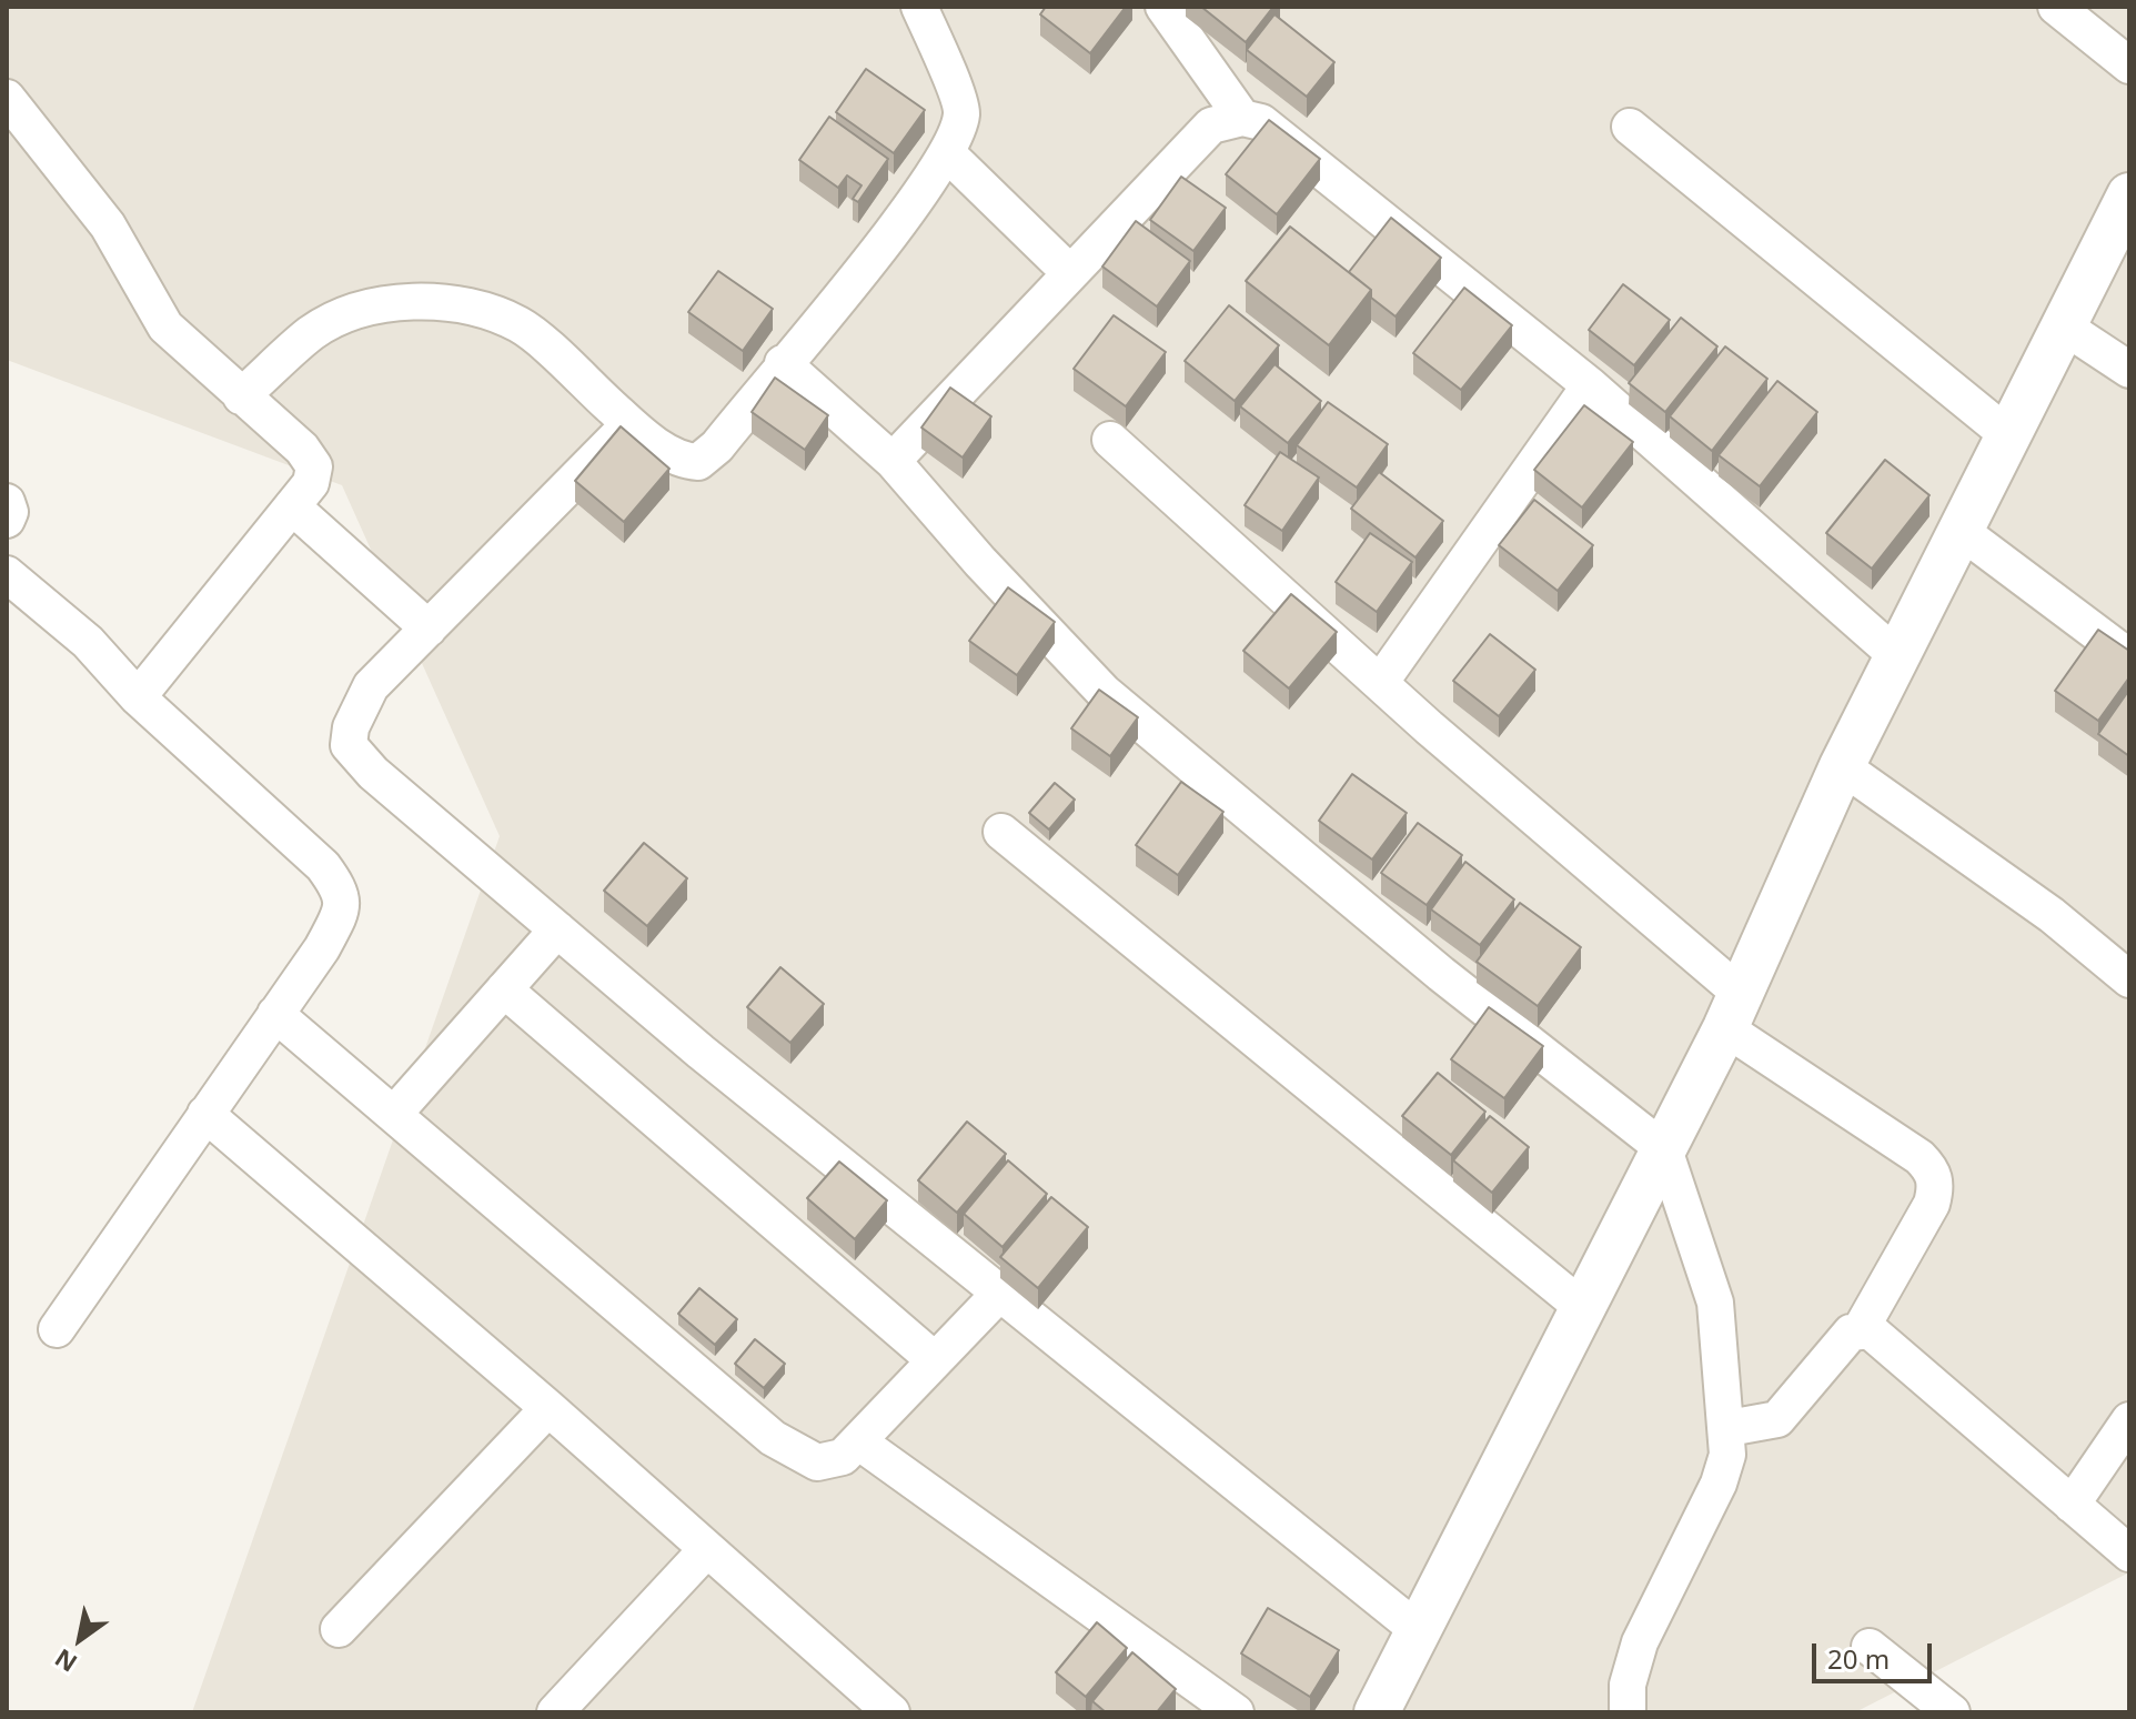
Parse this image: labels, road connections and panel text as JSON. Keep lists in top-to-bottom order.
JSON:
{
  "scale_bar": "20 m",
  "north": "bottom left"
}
